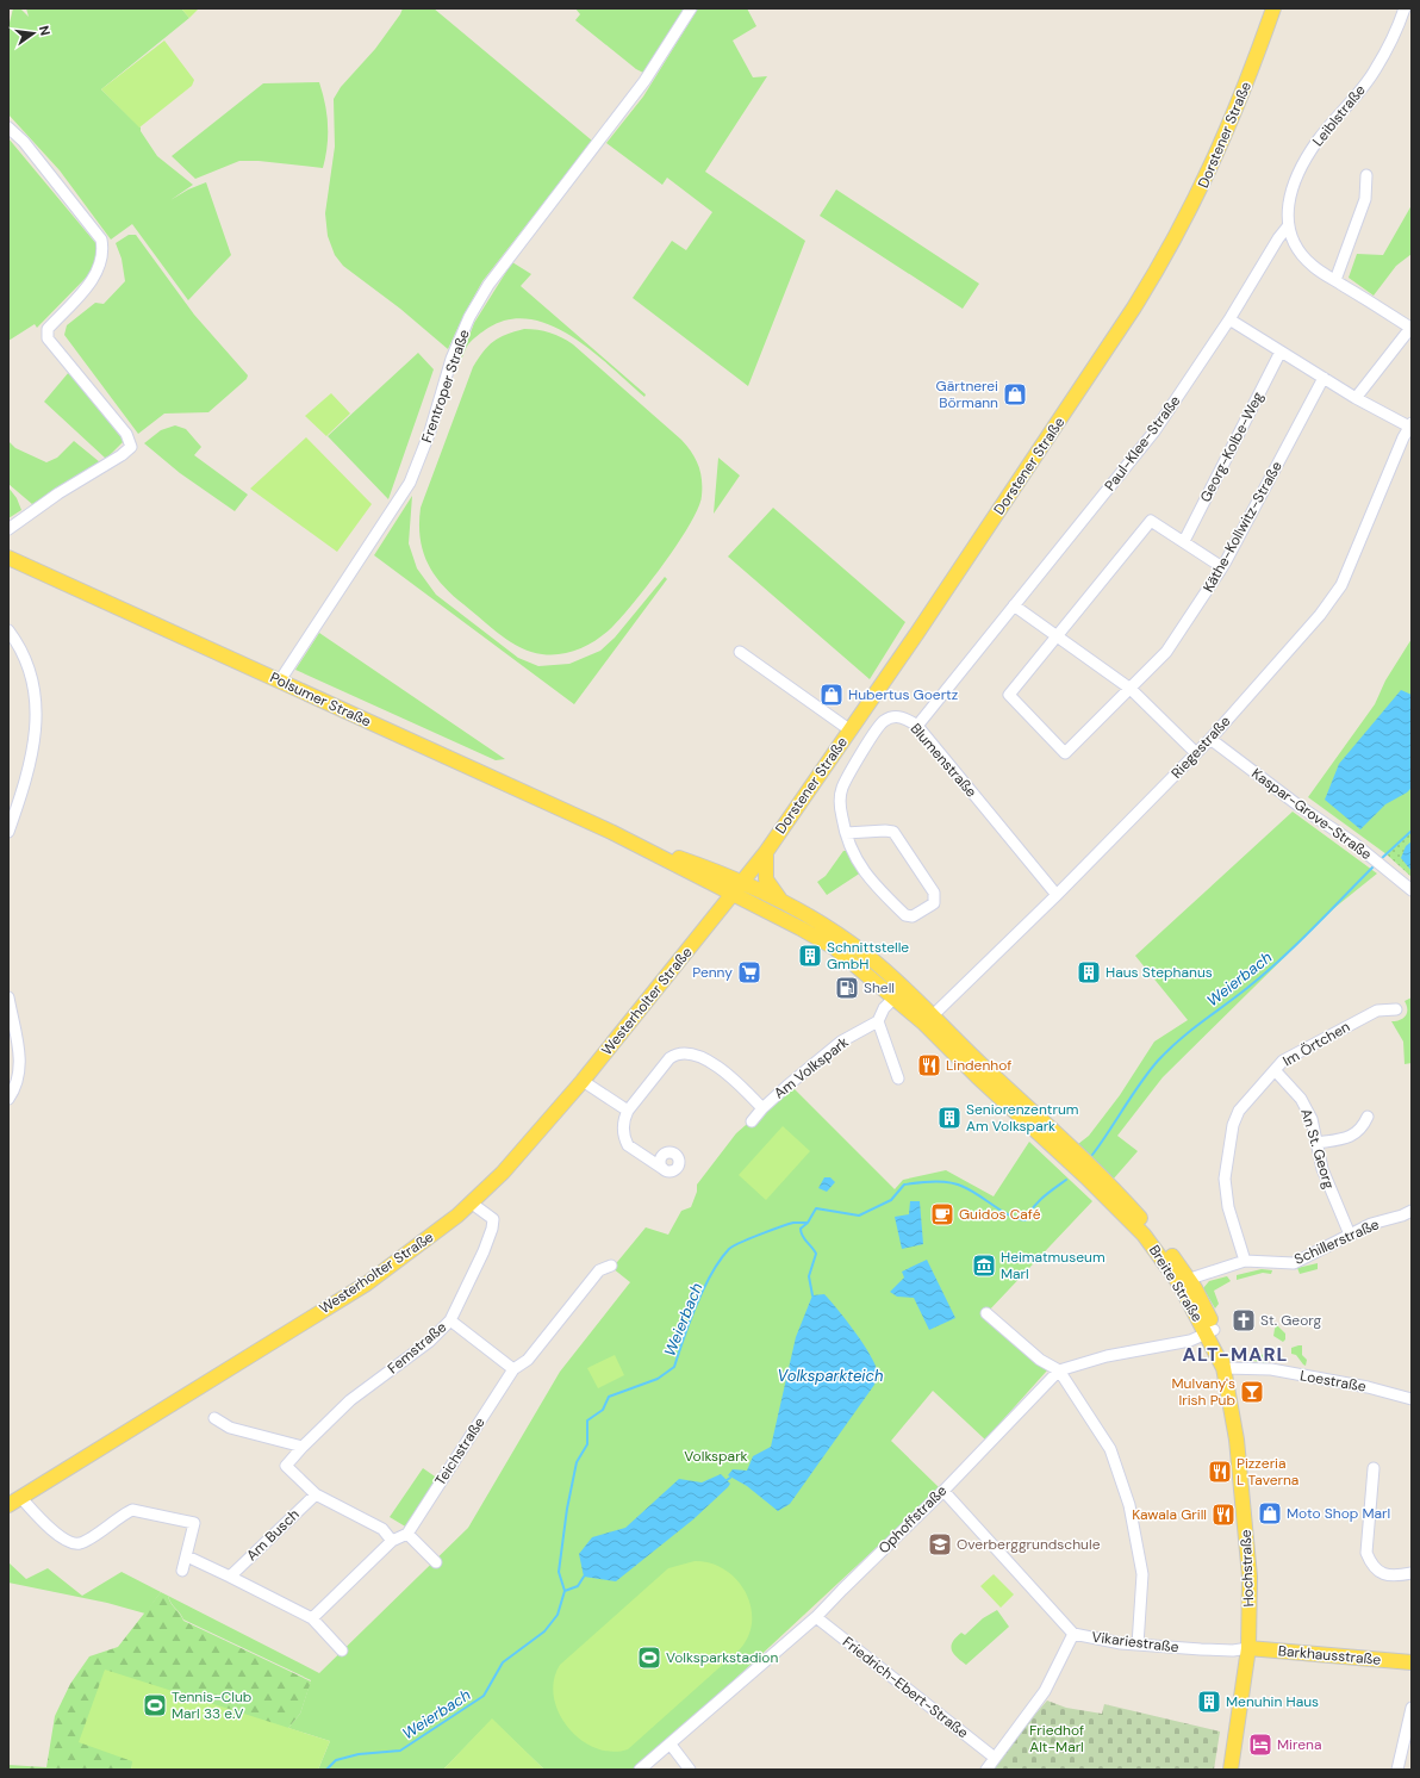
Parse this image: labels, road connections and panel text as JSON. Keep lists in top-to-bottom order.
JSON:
{
  "streets": {
    "main road": [
      "Dorstener Straße",
      "Polsumer Straße",
      "Westerholter Straße",
      "Breite Straße",
      "Hochstraße",
      "Barkhausstraße"
    ],
    "street": [
      "Leiblstraße",
      "Frentroper Straße",
      "Paul-Klee-Straße",
      "Georg-Kolbe-Weg",
      "Käthe-Kollwitz-Straße",
      "Riegestraße",
      "Blumenstraße",
      "Kaspar-Grove-Straße",
      "Im Örtchen",
      "Am Volkspark",
      "An St. Georg",
      "Schillerstraße",
      "Femstraße",
      "Loestraße",
      "Teichstraße",
      "Ophoffstraße",
      "Am Busch",
      "Vikariestraße",
      "Friedrich-Ebert-Straße"
    ]
  },
  "crossings": [
    ["Dorstener Straße", "Polsumer Straße"],
    ["Dorstener Straße", "Westerholter Straße"],
    ["Dorstener Straße", "Breite Straße"],
    ["Frentroper Straße", "Polsumer Straße"],
    ["Paul-Klee-Straße", "Blumenstraße"],
    ["Polsumer Straße", "Westerholter Straße"],
    ["Polsumer Straße", "Breite Straße"],
    ["Riegestraße", "Blumenstraße"],
    ["Riegestraße", "Kaspar-Grove-Straße"],
    ["Riegestraße", "Breite Straße"],
    ["Westerholter Straße", "Breite Straße"],
    ["Westerholter Straße", "Femstraße"],
    ["Im Örtchen", "An St. Georg"],
    ["Im Örtchen", "Schillerstraße"],
    ["Am Volkspark", "Breite Straße"],
    ["An St. Georg", "Schillerstraße"],
    ["Schillerstraße", "Breite Straße"],
    ["Breite Straße", "Loestraße"],
    ["Breite Straße", "Ophoffstraße"],
    ["Breite Straße", "Hochstraße"],
    ["Femstraße", "Am Busch"],
    ["Loestraße", "Hochstraße"],
    ["Ophoffstraße", "Vikariestraße"],
    ["Ophoffstraße", "Friedrich-Ebert-Straße"],
    ["Hochstraße", "Vikariestraße"],
    ["Hochstraße", "Barkhausstraße"],
    ["Vikariestraße", "Barkhausstraße"]
  ],
  "districts": ["ALT-MARL"],
  "water": ["Weierbach", "Volksparkteich"],
  "parks": ["Volkspark", "Friedhof Alt-Marl"],
  "places": {
    "shop": ["Gärtnerei Börmann", "Hubertus Goertz", "Moto Shop Marl"],
    "building": [
      "Schnittstelle GmbH",
      "Haus Stephanus",
      "Seniorenzentrum Am Volkspark",
      "Menuhin Haus"
    ],
    "supermarket": ["Penny"],
    "fuel station": ["Shell"],
    "restaurant": ["Lindenhof", "Pizzeria L Taverna", "Kawala Grill"],
    "cafe": ["Guidos Café"],
    "museum": ["Heimatmuseum Marl"],
    "church": ["St. Georg"],
    "bar": ["Mulvany's Irish Pub"],
    "school or university": ["Overberggrundschule"],
    "sports": ["Volksparkstadion", "Tennis-Club Marl 33 e.V"],
    "hotel": ["Mirena"]
  },
  "north": "right"
}
